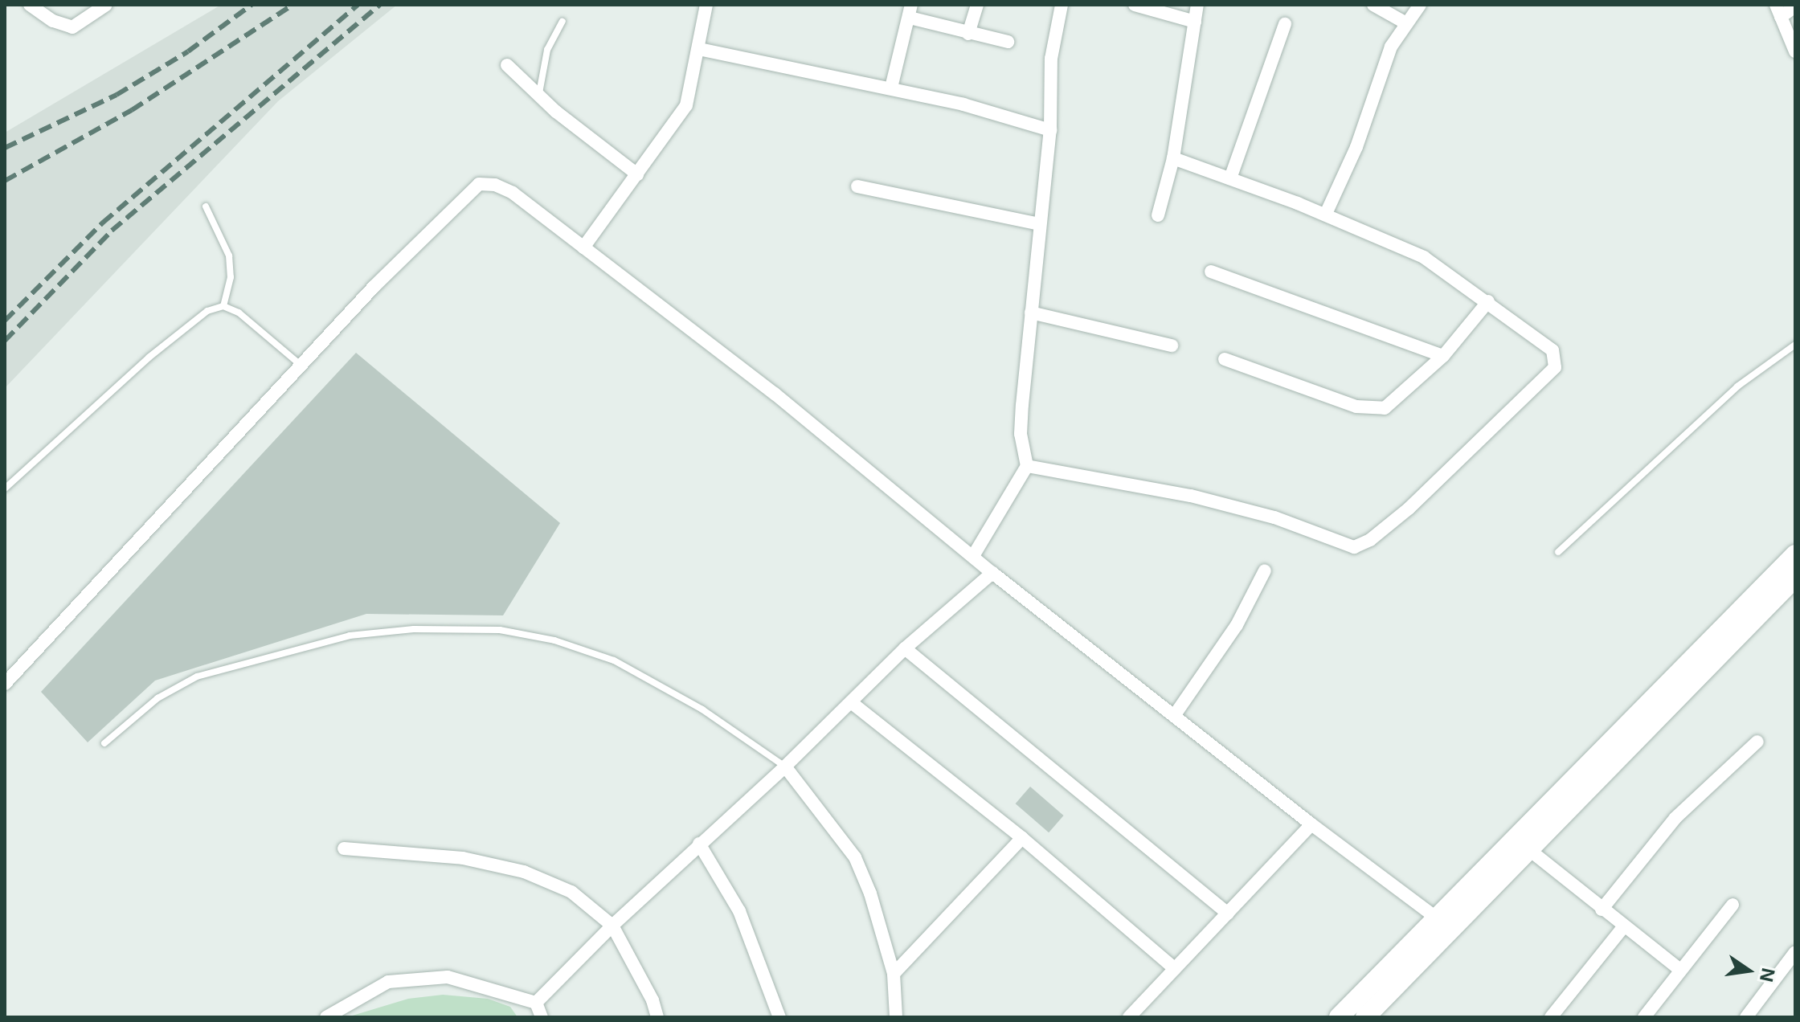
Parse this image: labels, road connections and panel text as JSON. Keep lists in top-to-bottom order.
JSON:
{
  "north": "right"
}
